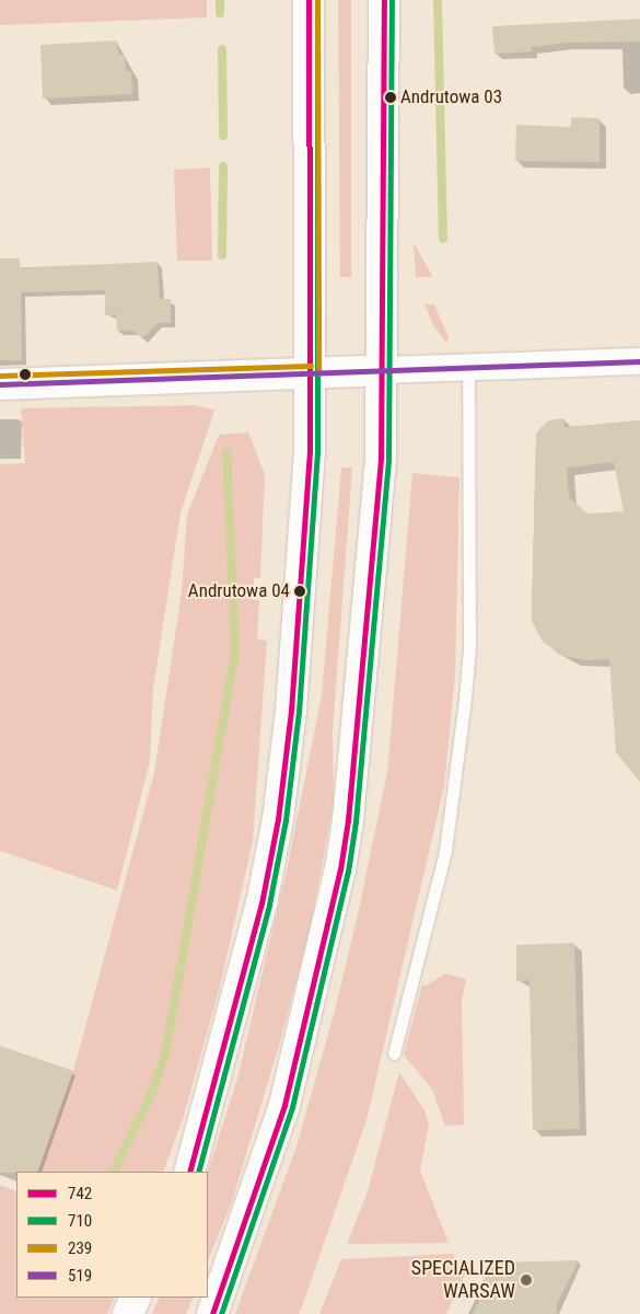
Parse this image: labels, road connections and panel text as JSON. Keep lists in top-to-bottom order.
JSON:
{
  "places": ["Andrutowa 03", "Andrutowa 04", "SPECIALIZED WARSAW"],
  "lines": [
    "transit line 742",
    "transit line 710",
    "transit line 239",
    "transit line 519"
  ],
  "legend": [
    "742",
    "710",
    "239",
    "519"
  ]
}
